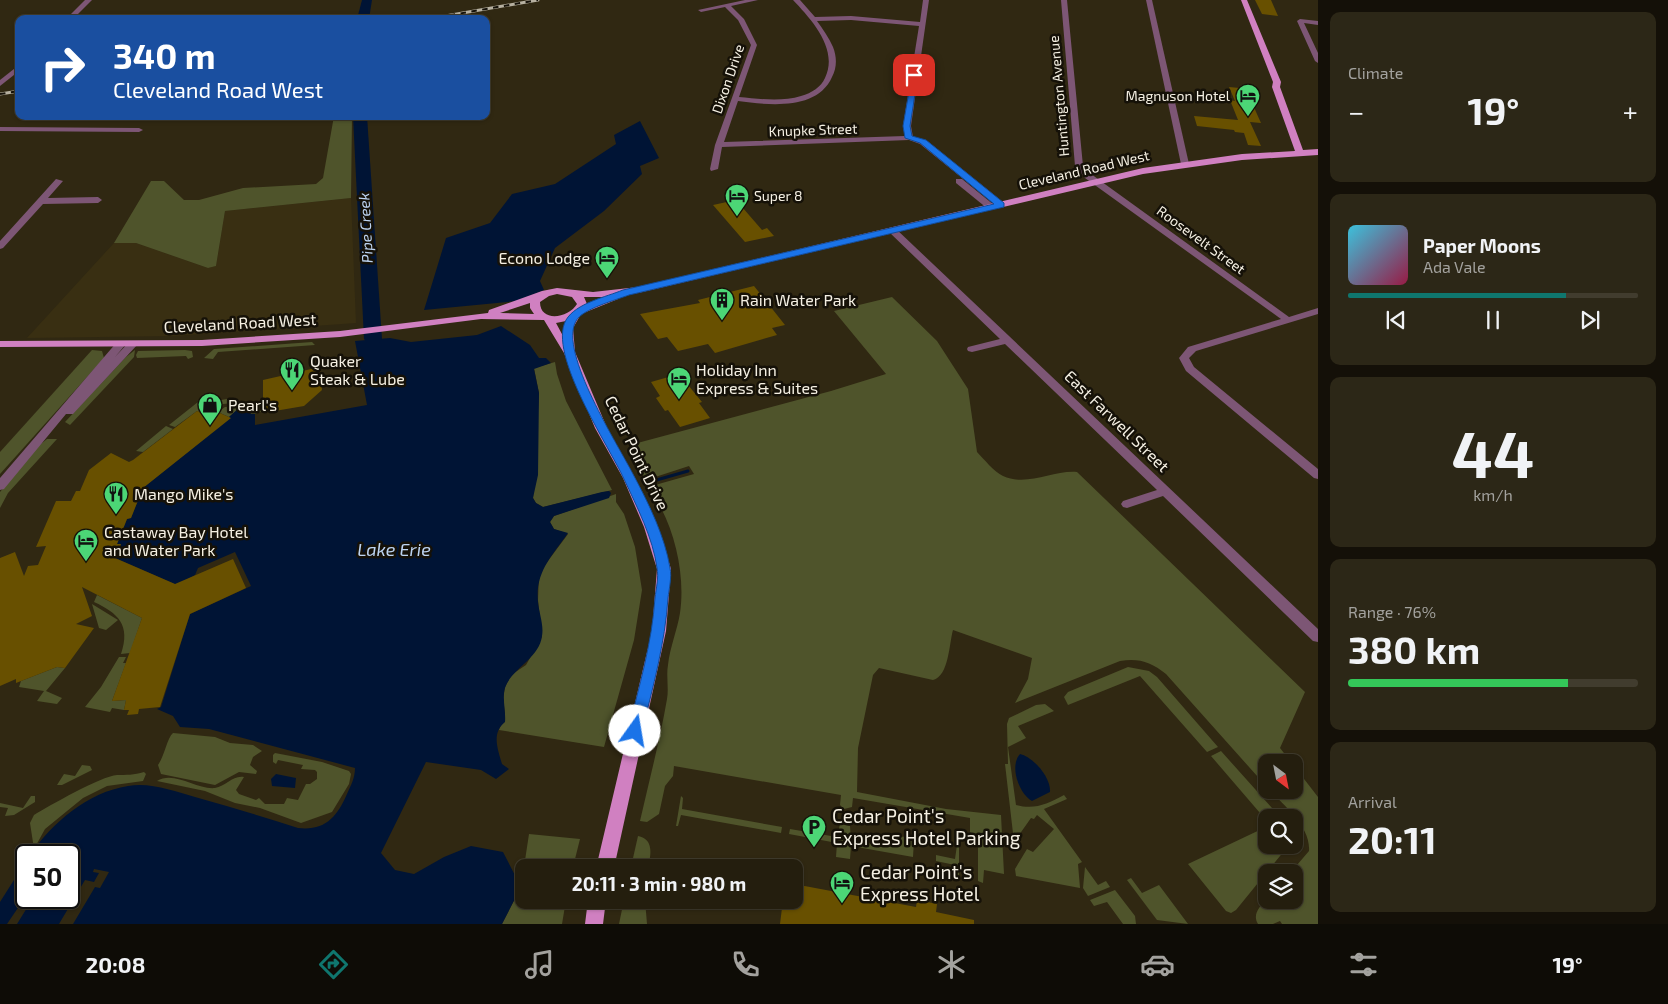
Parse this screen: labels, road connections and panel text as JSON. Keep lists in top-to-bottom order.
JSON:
{
  "streets": {
    "main road": ["Cleveland Road West", "Cedar Point Drive"],
    "street": [
      "Dixon Drive",
      "Huntington Avenue",
      "Knupke Street",
      "Roosevelt Street",
      "East Farwell Street"
    ]
  },
  "crossings": [
    ["Dixon Drive", "Knupke Street"],
    ["Huntington Avenue", "Cleveland Road West"],
    ["Huntington Avenue", "Roosevelt Street"],
    ["Cleveland Road West", "Roosevelt Street"],
    ["Cleveland Road West", "East Farwell Street"],
    ["Cleveland Road West", "Cedar Point Drive"]
  ],
  "water": ["Pipe Creek", "Lake Erie"],
  "places": {
    "hotel": [
      "Magnuson Hotel",
      "Super 8",
      "Econo Lodge",
      "Holiday Inn Express & Suites",
      "Castaway Bay Hotel and Water Park",
      "Cedar Point's Express Hotel"
    ],
    "building": ["Rain Water Park"],
    "restaurant": ["Quaker Steak & Lube", "Mango Mike's"],
    "shop": ["Pearl's"],
    "parking": ["Cedar Point's Express Hotel Parking"]
  },
  "north": "bottom right",
  "page": {
    "tile": [
      "Climate",
      ["44", "km/h"],
      ["Range · 76%", "380 km"],
      ["Arrival", "20:11"]
    ],
    "turn": ["340 m", "Cleveland Road West"],
    "heat": ["−", "19°", "+"],
    "song": ["Paper Moons", "Ada Vale"],
    "limit": "50",
    "trip": "20:11 · 3 min · 980 m",
    "tabs": ["20:08", "19°"]
  }
}
